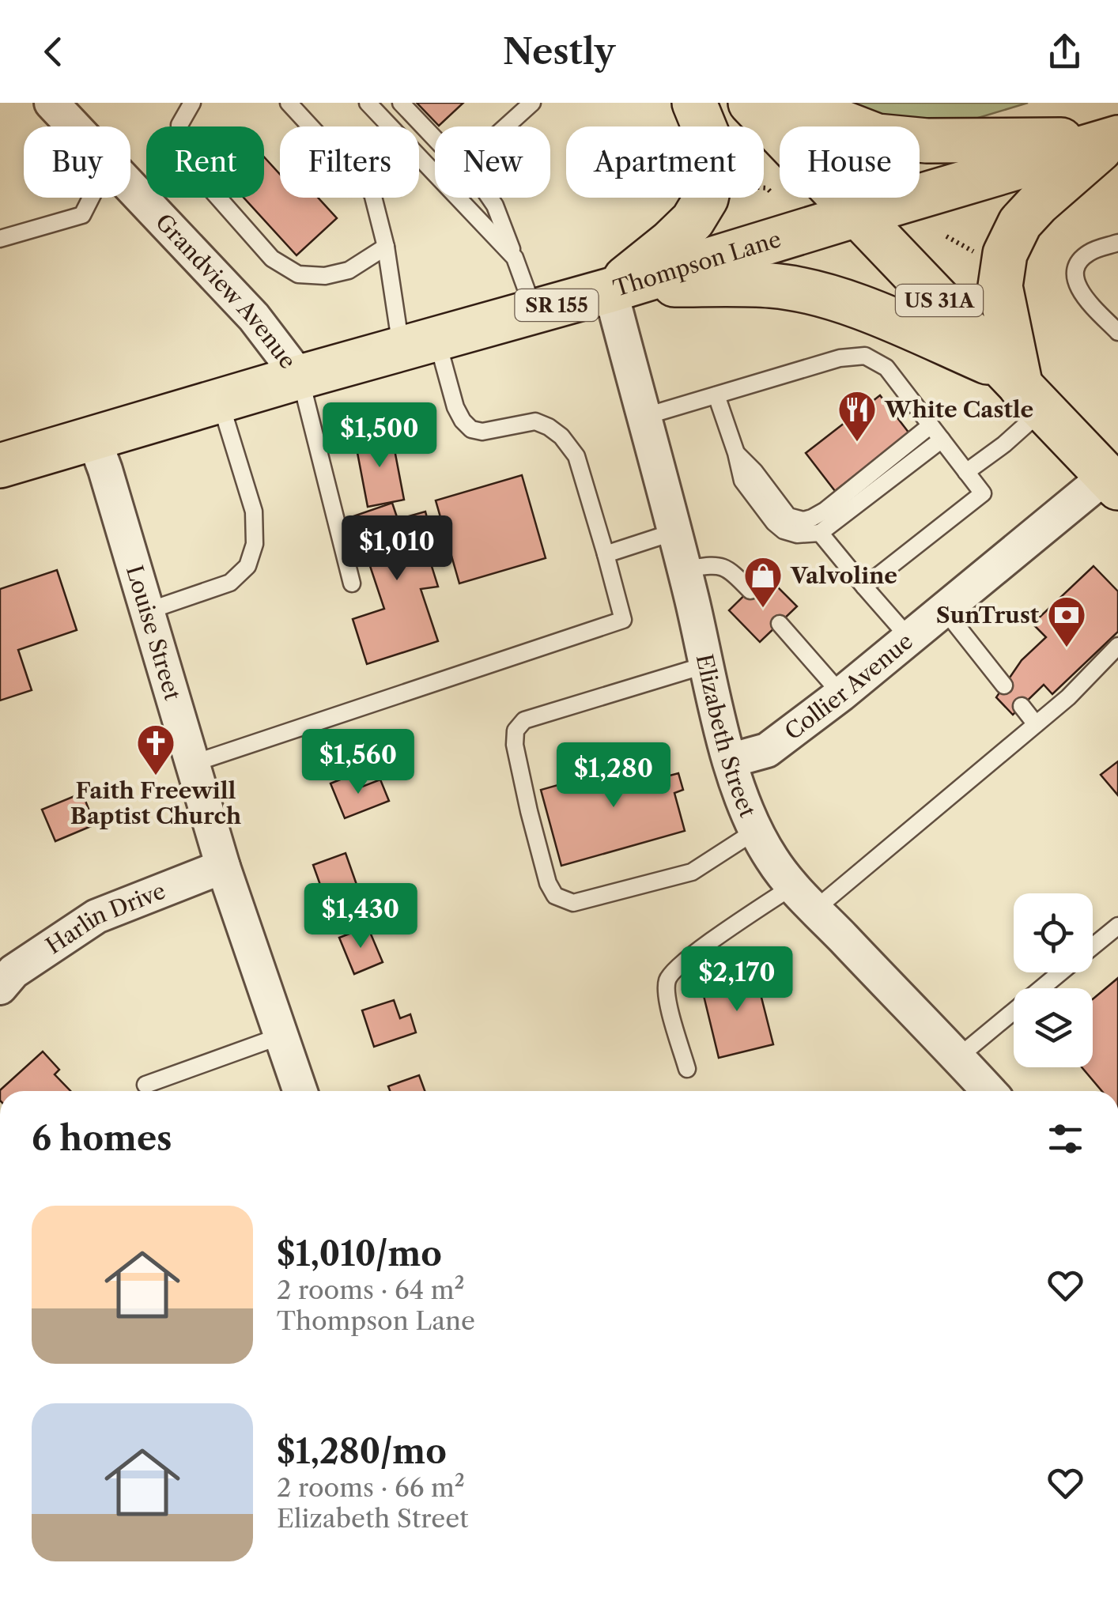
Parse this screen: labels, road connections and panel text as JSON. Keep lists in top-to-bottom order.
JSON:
{
  "streets": {
    "main road": ["Thompson Lane", "US 31A", "SR 155"],
    "street": [
      "Grandview Avenue",
      "Louise Street",
      "Collier Avenue",
      "Elizabeth Street",
      "Harlin Drive"
    ]
  },
  "crossings": [
    ["Thompson Lane", "Grandview Avenue"],
    ["Thompson Lane", "US 31A"],
    ["Thompson Lane", "Louise Street"],
    ["Thompson Lane", "Elizabeth Street"],
    ["US 31A", "Collier Avenue"],
    ["Louise Street", "Harlin Drive"],
    ["Collier Avenue", "Elizabeth Street"]
  ],
  "places": {
    "restaurant": ["White Castle"],
    "shop": ["Valvoline"],
    "bank": ["SunTrust"],
    "church": ["Faith Freewill Baptist Church"]
  },
  "page": {
    "header": "Nestly",
    "chip": [
      "Buy",
      "Rent",
      "Filters",
      "New",
      "Apartment",
      "House"
    ],
    "price": [
      "$1,500",
      "$1,010",
      "$1,560",
      "$1,280",
      "$1,430",
      "$2,170"
    ],
    "heading": "6 homes",
    "list": [
      {
        "name": "$1,010/mo",
        "note": "2 rooms · 64 m² · Thompson Lane"
      },
      {
        "name": "$1,280/mo",
        "note": "2 rooms · 66 m² · Elizabeth Street"
      }
    ]
  }
}
